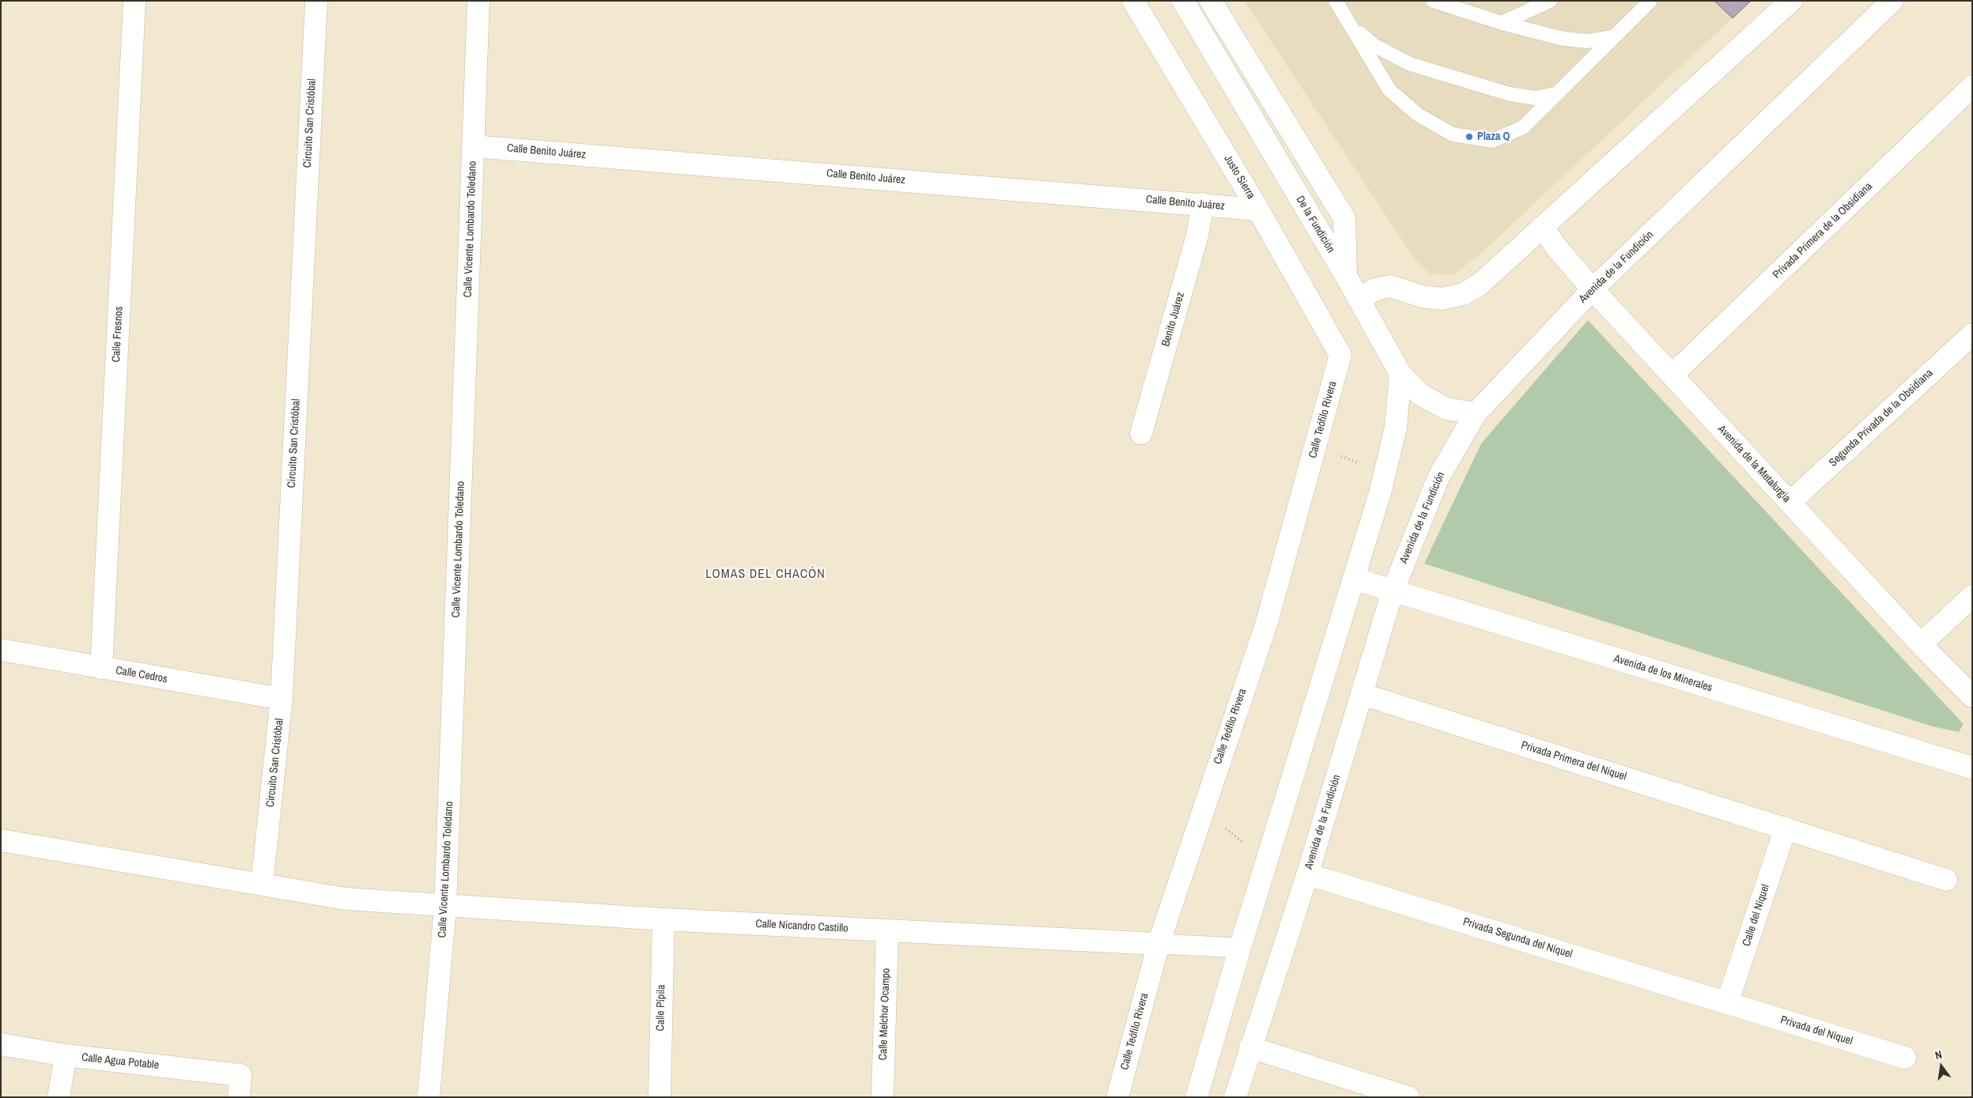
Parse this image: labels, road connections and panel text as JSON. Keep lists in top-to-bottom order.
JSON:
{
  "streets": {
    "street": [
      "Circuito San Cristóbal",
      "Calle Benito Juárez",
      "Justo Sierra",
      "De la Fundición",
      "Calle Vicente Lombardo Toledano",
      "Privada Primera de la Obsidiana",
      "Avenida de la Fundición",
      "Benito Juárez",
      "Calle Fresnos",
      "Segunda Privada de la Obsidiana",
      "Calle Teófilo Rivera",
      "Avenida de la Metalurgia",
      "Avenida de los Minerales",
      "Calle Cedros",
      "Privada Primera del Níquel",
      "Calle del Níquel",
      "Calle Nicandro Castillo",
      "Privada Segunda del Níquel",
      "Calle Pípila",
      "Calle Melchor Ocampo",
      "Privada del Níquel",
      "Calle Agua Potable"
    ]
  },
  "crossings": [
    ["Circuito San Cristóbal", "Calle Cedros"],
    ["Calle Benito Juárez", "Justo Sierra"],
    ["Calle Benito Juárez", "Calle Vicente Lombardo Toledano"],
    ["Calle Benito Juárez", "Benito Juárez"],
    ["Justo Sierra", "Calle Teófilo Rivera"],
    ["De la Fundición", "Avenida de la Fundición"],
    ["Calle Vicente Lombardo Toledano", "Calle Nicandro Castillo"],
    ["Privada Primera de la Obsidiana", "Avenida de la Metalurgia"],
    ["Avenida de la Fundición", "Avenida de la Metalurgia"],
    ["Avenida de la Fundición", "Avenida de los Minerales"],
    ["Avenida de la Fundición", "Privada Primera del Níquel"],
    ["Avenida de la Fundición", "Privada Segunda del Níquel"],
    ["Calle Fresnos", "Calle Cedros"],
    ["Segunda Privada de la Obsidiana", "Avenida de la Metalurgia"],
    ["Calle Teófilo Rivera", "Calle Nicandro Castillo"],
    ["Privada Primera del Níquel", "Calle del Níquel"],
    ["Calle del Níquel", "Privada Segunda del Níquel"],
    ["Calle del Níquel", "Privada del Níquel"],
    ["Calle Nicandro Castillo", "Calle Pípila"],
    ["Calle Nicandro Castillo", "Calle Melchor Ocampo"],
    ["Privada Segunda del Níquel", "Privada del Níquel"]
  ],
  "districts": ["LOMAS DEL CHACÓN"],
  "places": ["Plaza Q"],
  "north": "top"
}
